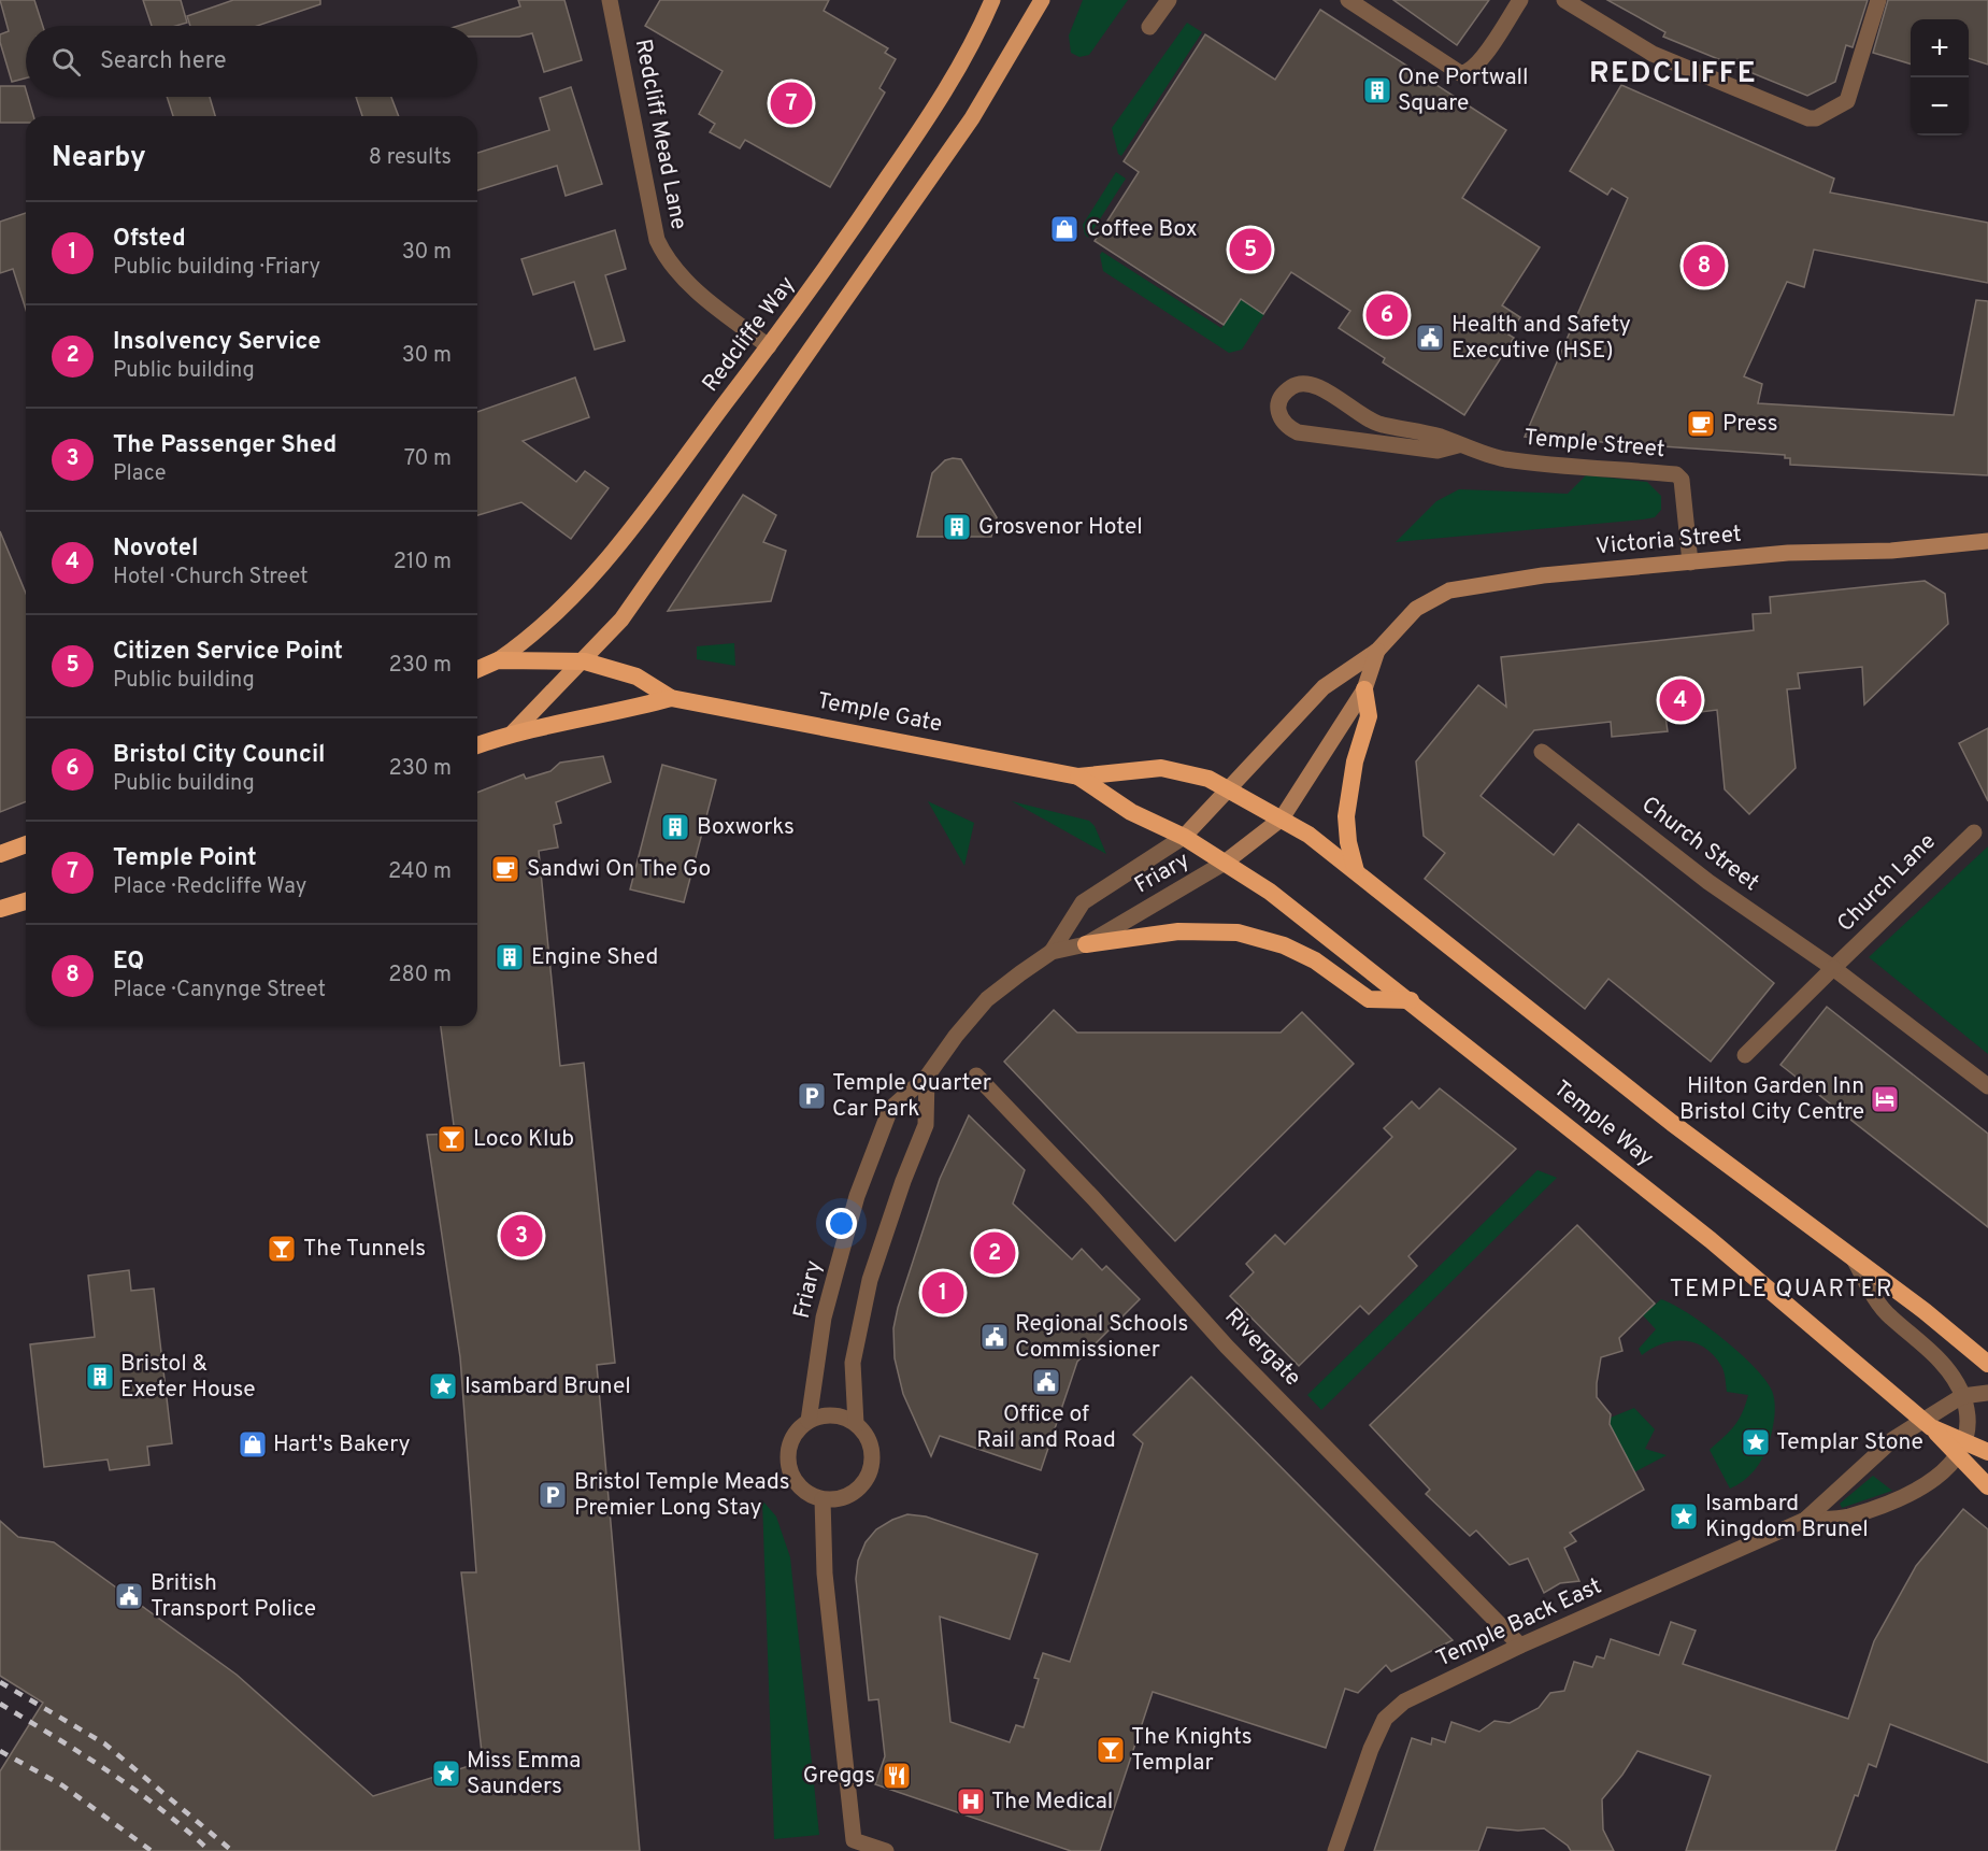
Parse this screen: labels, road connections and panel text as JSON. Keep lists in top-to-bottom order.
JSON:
{
  "streets": {
    "highway": ["Temple Gate", "Temple Way"],
    "main road": ["Redcliffe Way", "Victoria Street"],
    "street": [
      "Redcliff Mead Lane",
      "Temple Street",
      "Church Street",
      "Friary",
      "Church Lane",
      "Rivergate",
      "Temple Back East"
    ]
  },
  "crossings": [
    ["Redcliff Mead Lane", "Redcliffe Way"],
    ["Redcliffe Way", "Temple Gate"],
    ["Temple Street", "Victoria Street"],
    ["Victoria Street", "Temple Gate"],
    ["Victoria Street", "Friary"],
    ["Victoria Street", "Temple Way"],
    ["Temple Gate", "Friary"],
    ["Temple Gate", "Temple Way"],
    ["Church Street", "Church Lane"],
    ["Friary", "Temple Way"],
    ["Temple Way", "Temple Back East"],
    ["Rivergate", "Temple Back East"]
  ],
  "districts": ["REDCLIFFE", "TEMPLE QUARTER"],
  "places": {
    "building": [
      "One Portwall Square",
      "Grosvenor Hotel",
      "Boxworks",
      "Engine Shed",
      "Bristol & Exeter House"
    ],
    "shop": ["Coffee Box", "Hart's Bakery"],
    "public building": [
      "Health and Safety Executive (HSE)",
      "Regional Schools Commissioner",
      "Office of Rail and Road",
      "British Transport Police"
    ],
    "cafe": ["Press", "Sandwi On The Go"],
    "parking": ["Temple Quarter Car Park", "Bristol Temple Meads Premier Long Stay"],
    "hotel": ["Hilton Garden Inn Bristol City Centre"],
    "bar": ["Loco Klub", "The Tunnels", "The Knights Templar"],
    "place": [
      "Isambard Brunel",
      "Templar Stone",
      "Isambard Kingdom Brunel",
      "Miss Emma Saunders"
    ],
    "restaurant": ["Greggs"],
    "hospital": ["The Medical"]
  },
  "page": {
    "map_buttons": ["+", "−"],
    "search": "Search here",
    "pins": [
      "7",
      "5",
      "8",
      "6",
      "4",
      "3",
      "2",
      "1"
    ],
    "heading": ["Nearby", "8 results"],
    "list": [
      {
        "mark": "1",
        "name": "Ofsted",
        "note": "Public building · Friary",
        "value": "30 m"
      },
      {
        "mark": "2",
        "name": "Insolvency Service",
        "note": "Public building",
        "value": "30 m"
      },
      {
        "mark": "3",
        "name": "The Passenger Shed",
        "note": "Place",
        "value": "70 m"
      },
      {
        "mark": "4",
        "name": "Novotel",
        "note": "Hotel · Church Street",
        "value": "210 m"
      },
      {
        "mark": "5",
        "name": "Citizen Service Point",
        "note": "Public building",
        "value": "230 m"
      },
      {
        "mark": "6",
        "name": "Bristol City Council",
        "note": "Public building",
        "value": "230 m"
      },
      {
        "mark": "7",
        "name": "Temple Point",
        "note": "Place · Redcliffe Way",
        "value": "240 m"
      },
      {
        "mark": "8",
        "name": "EQ",
        "note": "Place · Canynge Street",
        "value": "280 m"
      }
    ]
  }
}
